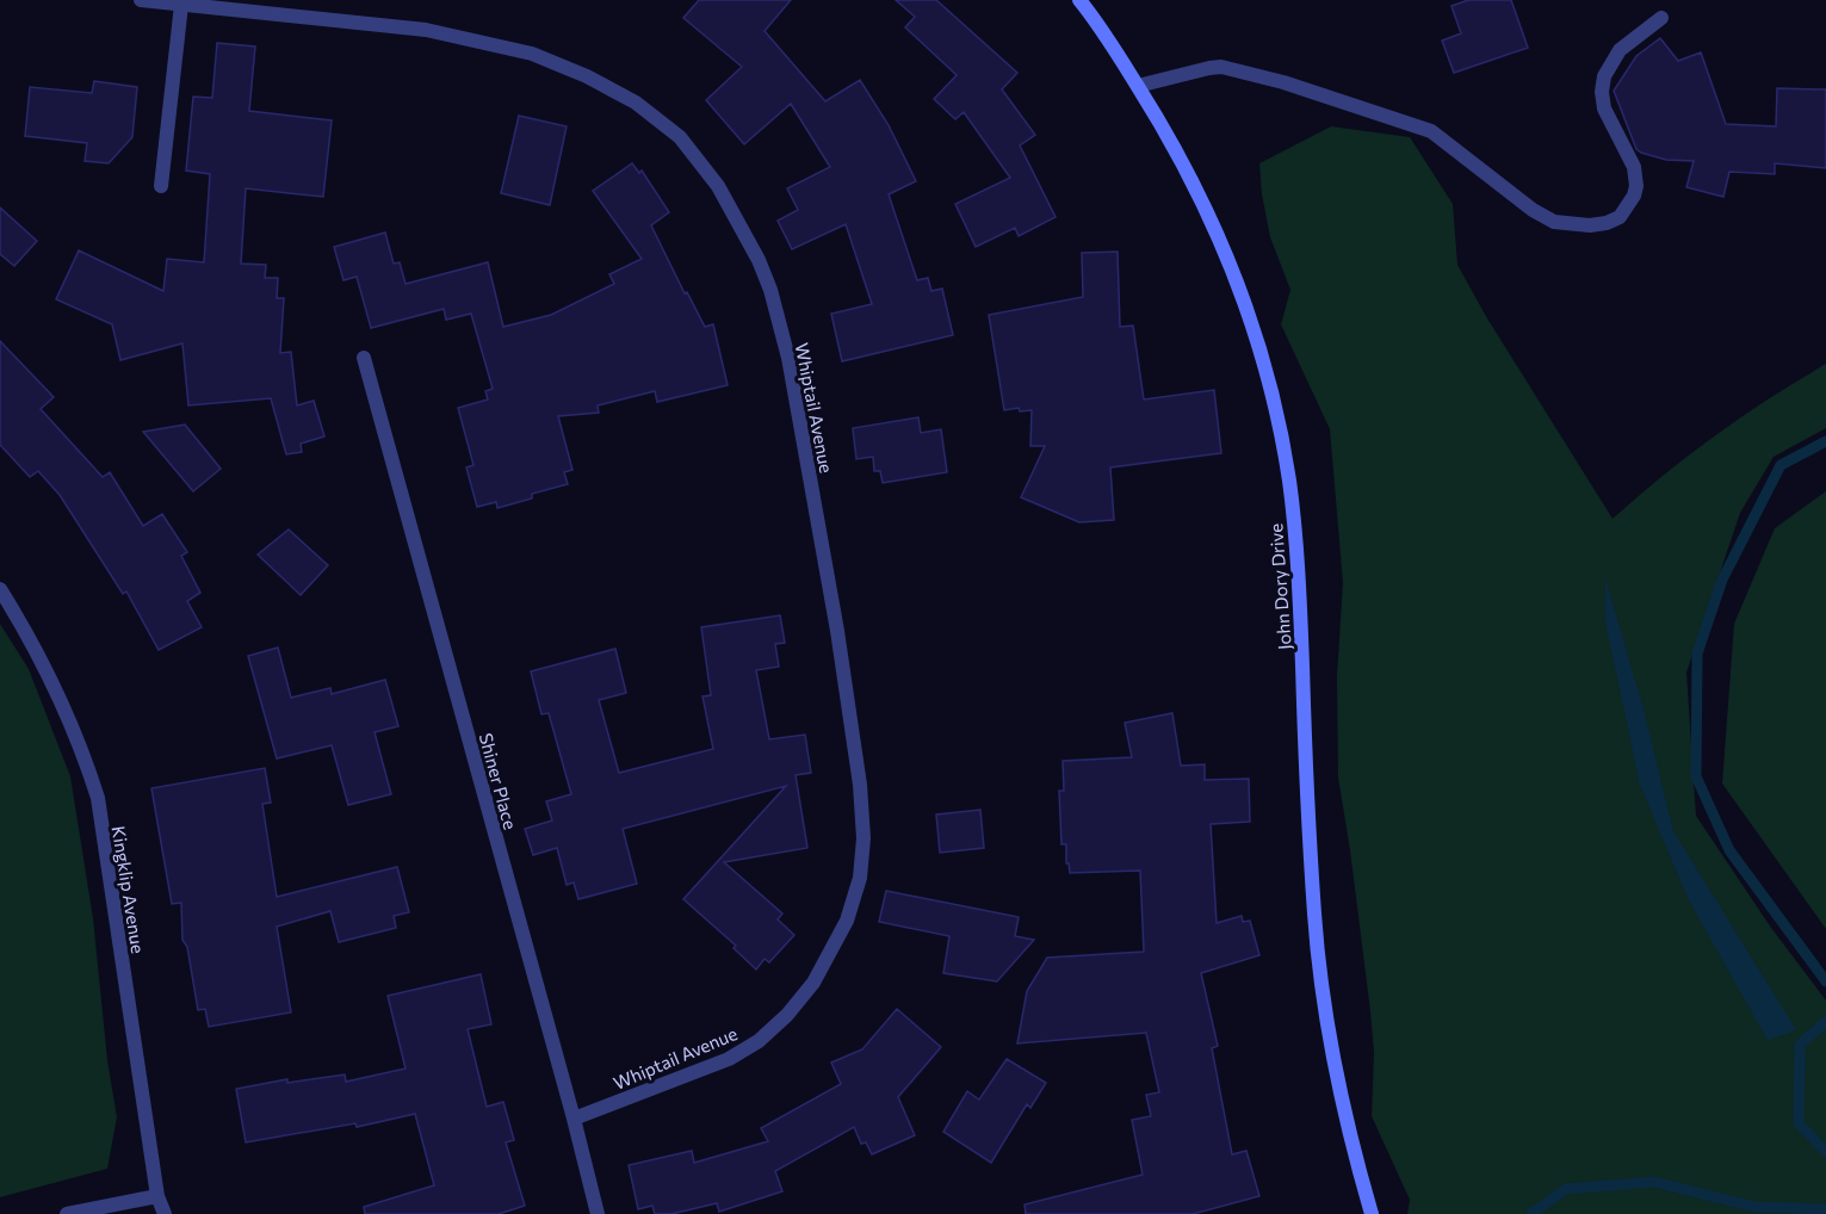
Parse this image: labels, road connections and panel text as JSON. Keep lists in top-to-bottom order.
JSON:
{
  "streets": {
    "street": [
      "Whiptail Avenue",
      "John Dory Drive",
      "Shiner Place",
      "Kingklip Avenue"
    ]
  },
  "crossings": [
    ["Whiptail Avenue", "Shiner Place"]
  ]
}
